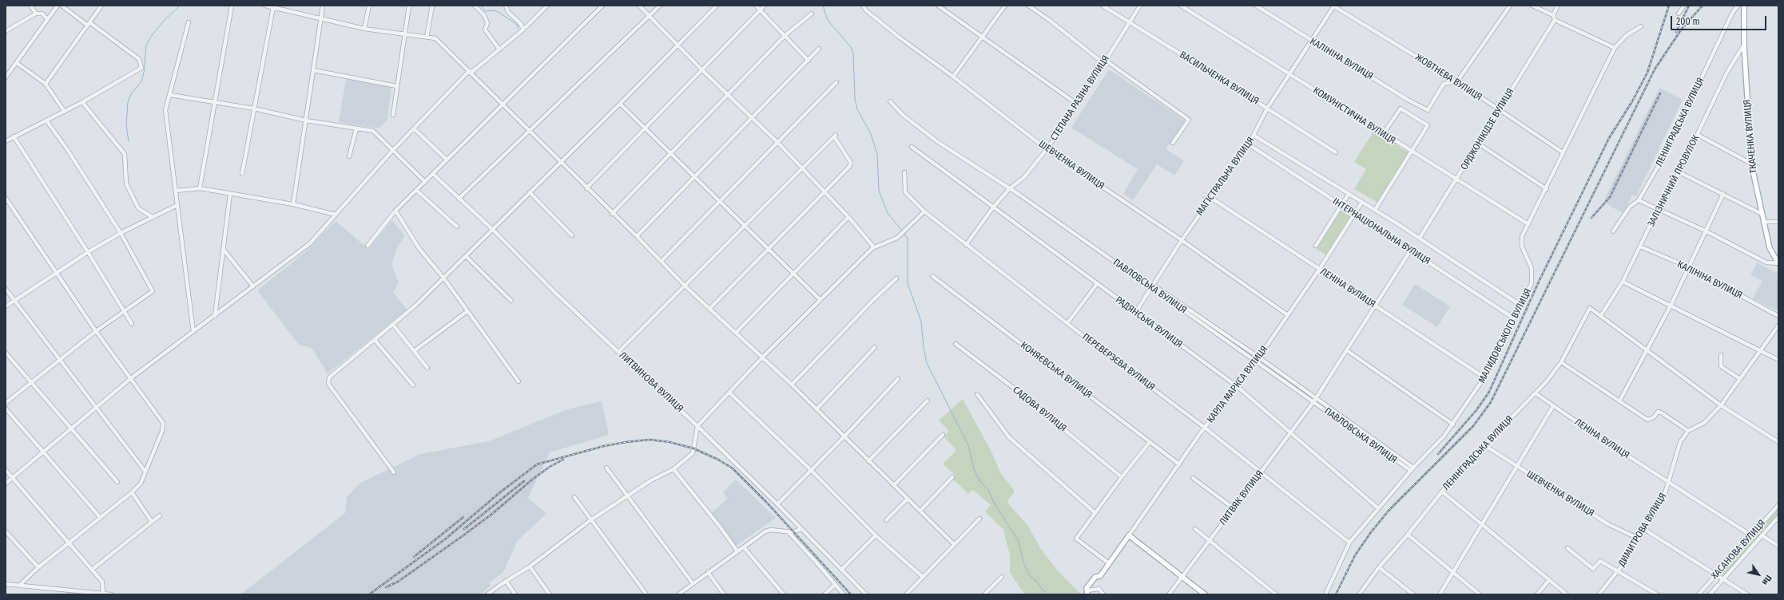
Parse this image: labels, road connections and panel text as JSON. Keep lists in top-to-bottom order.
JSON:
{
  "streets": {
    "main road": ["ТКАЧЕНКА ВУЛИЦЯ", "КАРЛА МАРКСА ВУЛИЦЯ"],
    "street": [
      "КАЛІНІНА ВУЛИЦЯ",
      "ЖОВТНЕВА ВУЛИЦЯ",
      "ВАСИЛЬЧЕНКА ВУЛИЦЯ",
      "СТЕПАНА РАЗІНА ВУЛИЦЯ",
      "КОМУНІСТИЧНА ВУЛИЦЯ",
      "ЛЕНІНГРАДСЬКА ВУЛИЦЯ",
      "ОРДЖОНІКІДЗЕ ВУЛИЦЯ",
      "ШЕВЧЕНКА ВУЛИЦЯ",
      "МАГІСТРАЛЬНА ВУЛИЦЯ",
      "ЗАЛІЗНИЧНИЙ ПРОВУЛОК",
      "ІНТЕРНАЦІОНАЛЬНА ВУЛИЦЯ",
      "ПАВЛОВСЬКА ВУЛИЦЯ",
      "ЛЕНІНА ВУЛИЦЯ",
      "РАДЯНСЬКА ВУЛИЦЯ",
      "МАЛИДОВСЬКОГО ВУЛИЦЯ",
      "ПЕРЕВЕРЗЄВА ВУЛИЦЯ",
      "КОНЯЄВСЬКА ВУЛИЦЯ",
      "ЛИТВИНОВА ВУЛИЦЯ",
      "САДОВА ВУЛИЦЯ",
      "ЛИТВЯК ВУЛИЦЯ",
      "ДИМИТРОВА ВУЛИЦЯ",
      "ХАСАНОВА ВУЛИЦЯ"
    ]
  },
  "crossings": [
    ["КАЛІНІНА ВУЛИЦЯ", "ЖОВТНЕВА ВУЛИЦЯ"],
    ["КАЛІНІНА ВУЛИЦЯ", "МАГІСТРАЛЬНА ВУЛИЦЯ"],
    ["КАЛІНІНА ВУЛИЦЯ", "ЗАЛІЗНИЧНИЙ ПРОВУЛОК"],
    ["ЖОВТНЕВА ВУЛИЦЯ", "ОРДЖОНІКІДЗЕ ВУЛИЦЯ"],
    ["ЖОВТНЕВА ВУЛИЦЯ", "МАГІСТРАЛЬНА ВУЛИЦЯ"],
    ["ЖОВТНЕВА ВУЛИЦЯ", "МАЛИДОВСЬКОГО ВУЛИЦЯ"],
    ["ВАСИЛЬЧЕНКА ВУЛИЦЯ", "СТЕПАНА РАЗІНА ВУЛИЦЯ"],
    ["ВАСИЛЬЧЕНКА ВУЛИЦЯ", "МАГІСТРАЛЬНА ВУЛИЦЯ"],
    ["СТЕПАНА РАЗІНА ВУЛИЦЯ", "ШЕВЧЕНКА ВУЛИЦЯ"],
    ["СТЕПАНА РАЗІНА ВУЛИЦЯ", "ПАВЛОВСЬКА ВУЛИЦЯ"],
    ["СТЕПАНА РАЗІНА ВУЛИЦЯ", "РАДЯНСЬКА ВУЛИЦЯ"],
    ["СТЕПАНА РАЗІНА ВУЛИЦЯ", "ПЕРЕВЕРЗЄВА ВУЛИЦЯ"],
    ["КОМУНІСТИЧНА ВУЛИЦЯ", "ОРДЖОНІКІДЗЕ ВУЛИЦЯ"],
    ["КОМУНІСТИЧНА ВУЛИЦЯ", "МАГІСТРАЛЬНА ВУЛИЦЯ"],
    ["КОМУНІСТИЧНА ВУЛИЦЯ", "МАЛИДОВСЬКОГО ВУЛИЦЯ"],
    ["ЛЕНІНГРАДСЬКА ВУЛИЦЯ", "ШЕВЧЕНКА ВУЛИЦЯ"],
    ["ЛЕНІНГРАДСЬКА ВУЛИЦЯ", "ЗАЛІЗНИЧНИЙ ПРОВУЛОК"],
    ["ЛЕНІНГРАДСЬКА ВУЛИЦЯ", "ЛЕНІНА ВУЛИЦЯ"],
    ["ОРДЖОНІКІДЗЕ ВУЛИЦЯ", "ІНТЕРНАЦІОНАЛЬНА ВУЛИЦЯ"],
    ["ТКАЧЕНКА ВУЛИЦЯ", "ЗАЛІЗНИЧНИЙ ПРОВУЛОК"],
    ["ШЕВЧЕНКА ВУЛИЦЯ", "МАГІСТРАЛЬНА ВУЛИЦЯ"],
    ["ШЕВЧЕНКА ВУЛИЦЯ", "КАРЛА МАРКСА ВУЛИЦЯ"],
    ["ШЕВЧЕНКА ВУЛИЦЯ", "ДИМИТРОВА ВУЛИЦЯ"],
    ["МАГІСТРАЛЬНА ВУЛИЦЯ", "ІНТЕРНАЦІОНАЛЬНА ВУЛИЦЯ"],
    ["МАГІСТРАЛЬНА ВУЛИЦЯ", "ПАВЛОВСЬКА ВУЛИЦЯ"],
    ["МАГІСТРАЛЬНА ВУЛИЦЯ", "ЛЕНІНА ВУЛИЦЯ"],
    ["МАГІСТРАЛЬНА ВУЛИЦЯ", "РАДЯНСЬКА ВУЛИЦЯ"],
    ["ІНТЕРНАЦІОНАЛЬНА ВУЛИЦЯ", "МАЛИДОВСЬКОГО ВУЛИЦЯ"],
    ["ІНТЕРНАЦІОНАЛЬНА ВУЛИЦЯ", "КАРЛА МАРКСА ВУЛИЦЯ"],
    ["ІНТЕРНАЦІОНАЛЬНА ВУЛИЦЯ", "ЛИТВЯК ВУЛИЦЯ"],
    ["ПАВЛОВСЬКА ВУЛИЦЯ", "МАЛИДОВСЬКОГО ВУЛИЦЯ"],
    ["ПАВЛОВСЬКА ВУЛИЦЯ", "КАРЛА МАРКСА ВУЛИЦЯ"],
    ["ПАВЛОВСЬКА ВУЛИЦЯ", "ЛИТВЯК ВУЛИЦЯ"],
    ["ЛЕНІНА ВУЛИЦЯ", "МАЛИДОВСЬКОГО ВУЛИЦЯ"],
    ["ЛЕНІНА ВУЛИЦЯ", "КАРЛА МАРКСА ВУЛИЦЯ"],
    ["ЛЕНІНА ВУЛИЦЯ", "ЛИТВЯК ВУЛИЦЯ"],
    ["ЛЕНІНА ВУЛИЦЯ", "ДИМИТРОВА ВУЛИЦЯ"],
    ["ЛЕНІНА ВУЛИЦЯ", "ХАСАНОВА ВУЛИЦЯ"],
    ["РАДЯНСЬКА ВУЛИЦЯ", "МАЛИДОВСЬКОГО ВУЛИЦЯ"],
    ["РАДЯНСЬКА ВУЛИЦЯ", "КАРЛА МАРКСА ВУЛИЦЯ"],
    ["РАДЯНСЬКА ВУЛИЦЯ", "ЛИТВЯК ВУЛИЦЯ"],
    ["МАЛИДОВСЬКОГО ВУЛИЦЯ", "ПЕРЕВЕРЗЄВА ВУЛИЦЯ"],
    ["ПЕРЕВЕРЗЄВА ВУЛИЦЯ", "КАРЛА МАРКСА ВУЛИЦЯ"],
    ["ПЕРЕВЕРЗЄВА ВУЛИЦЯ", "ЛИТВЯК ВУЛИЦЯ"],
    ["КОНЯЄВСЬКА ВУЛИЦЯ", "КАРЛА МАРКСА ВУЛИЦЯ"]
  ],
  "scale_bar": "200 m",
  "north": "bottom right"
}
